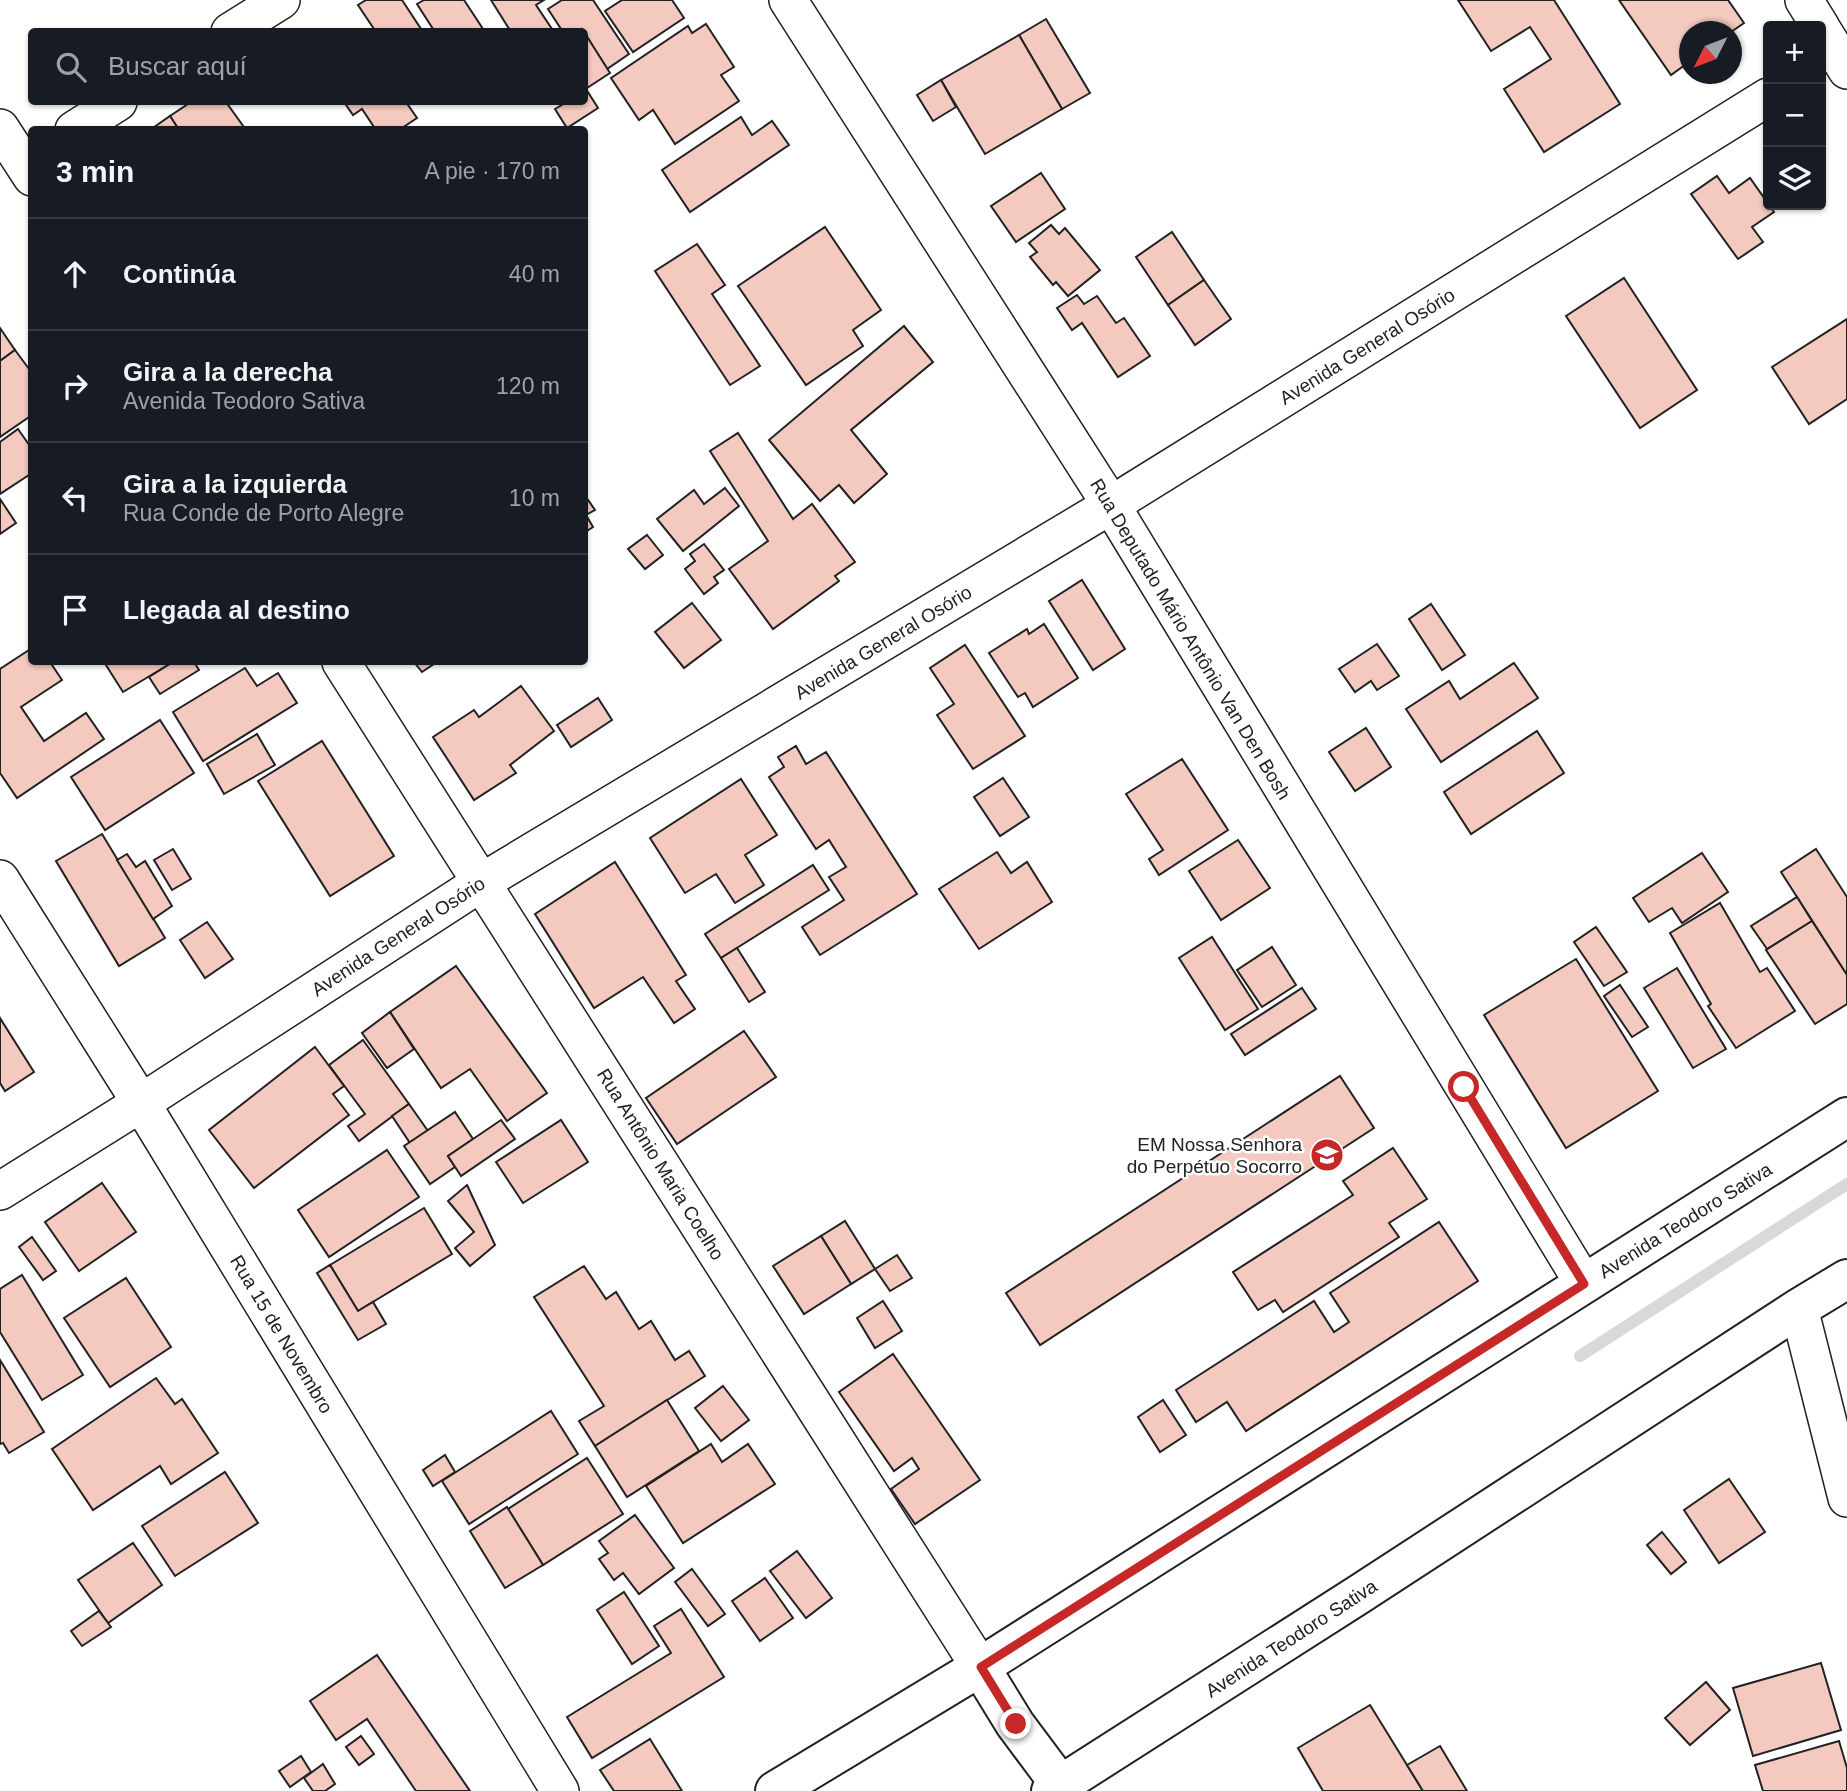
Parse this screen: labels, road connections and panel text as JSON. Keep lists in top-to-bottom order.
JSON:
{
  "streets": {
    "main road": ["Avenida Teodoro Sativa"],
    "street": [
      "Avenida General Osório",
      "Rua Deputado Mário Antônio Van Den Bosh",
      "Rua Antônio Maria Coelho",
      "Rua 15 de Novembro"
    ]
  },
  "crossings": [
    ["Avenida General Osório", "Rua Deputado Mário Antônio Van Den Bosh"],
    ["Avenida General Osório", "Rua Antônio Maria Coelho"],
    ["Avenida General Osório", "Rua 15 de Novembro"],
    ["Rua Deputado Mário Antônio Van Den Bosh", "Avenida Teodoro Sativa"],
    ["Rua Antônio Maria Coelho", "Avenida Teodoro Sativa"]
  ],
  "places": {
    "school or university": ["EM Nossa Senhora do Perpétuo Socorro"]
  },
  "north": "bottom left",
  "page": {
    "map_buttons": ["+", "−"],
    "search": "Buscar aquí",
    "heading": ["3 min", "A pie · 170 m"],
    "list": [
      ["Continúa", "40 m"],
      ["Gira a la derecha", "Avenida Teodoro Sativa", "120 m"],
      ["Gira a la izquierda", "Rua Conde de Porto Alegre", "10 m"],
      "Llegada al destino"
    ]
  }
}
